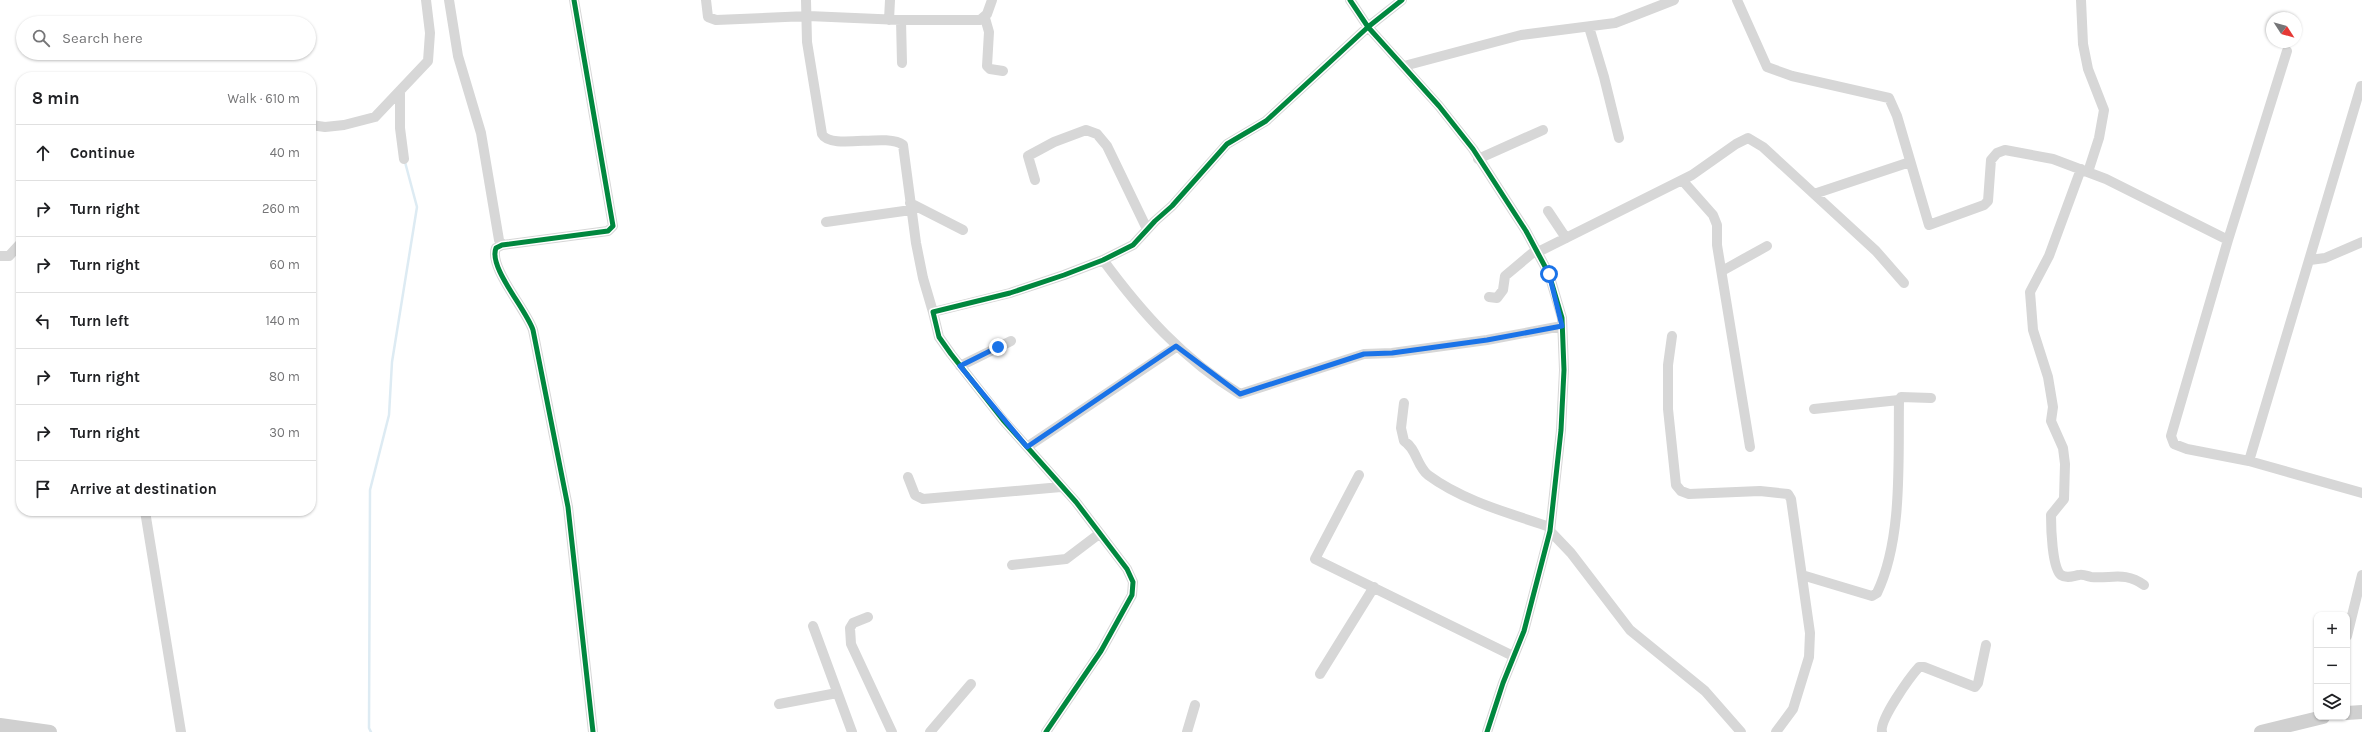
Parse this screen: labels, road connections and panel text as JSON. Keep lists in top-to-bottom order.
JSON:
{
  "north": "bottom right",
  "page": {
    "search": "Search here",
    "heading": ["8 min", "Walk · 610 m"],
    "list": [
      ["Continue", "40 m"],
      ["Turn right", "260 m"],
      ["Turn right", "60 m"],
      ["Turn left", "140 m"],
      ["Turn right", "80 m"],
      ["Turn right", "30 m"],
      "Arrive at destination"
    ],
    "map_buttons": ["+", "−"]
  }
}
